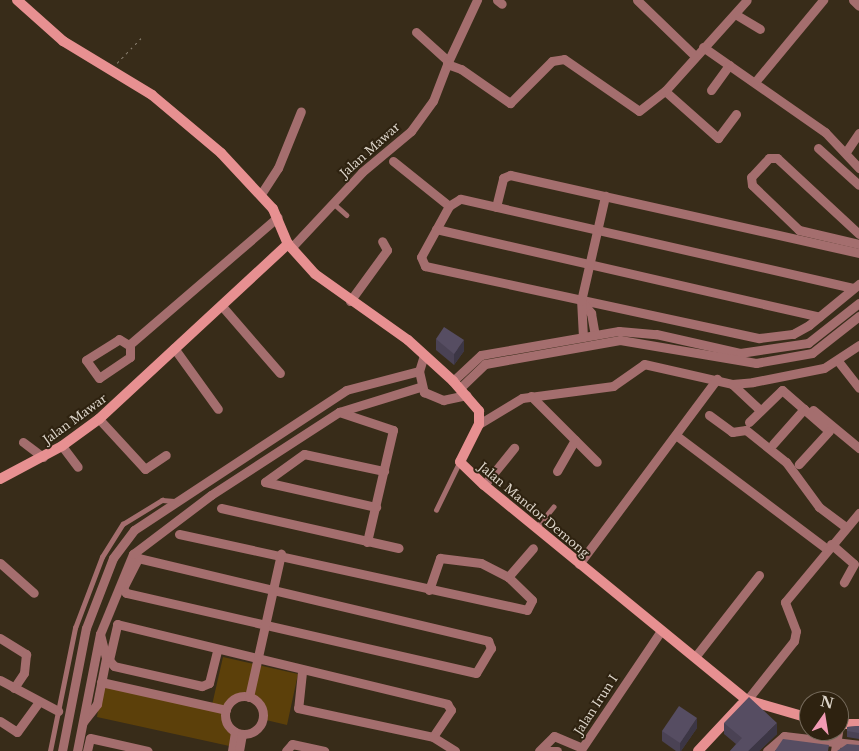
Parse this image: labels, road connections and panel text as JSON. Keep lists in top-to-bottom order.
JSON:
{
  "streets": {
    "main road": ["Jalan Mawar", "Jalan Mandor Demong"],
    "street": ["Jalan Irun I"]
  },
  "crossings": [
    ["Jalan Mandor Demong", "Jalan Irun I"]
  ],
  "north": "top"
}
